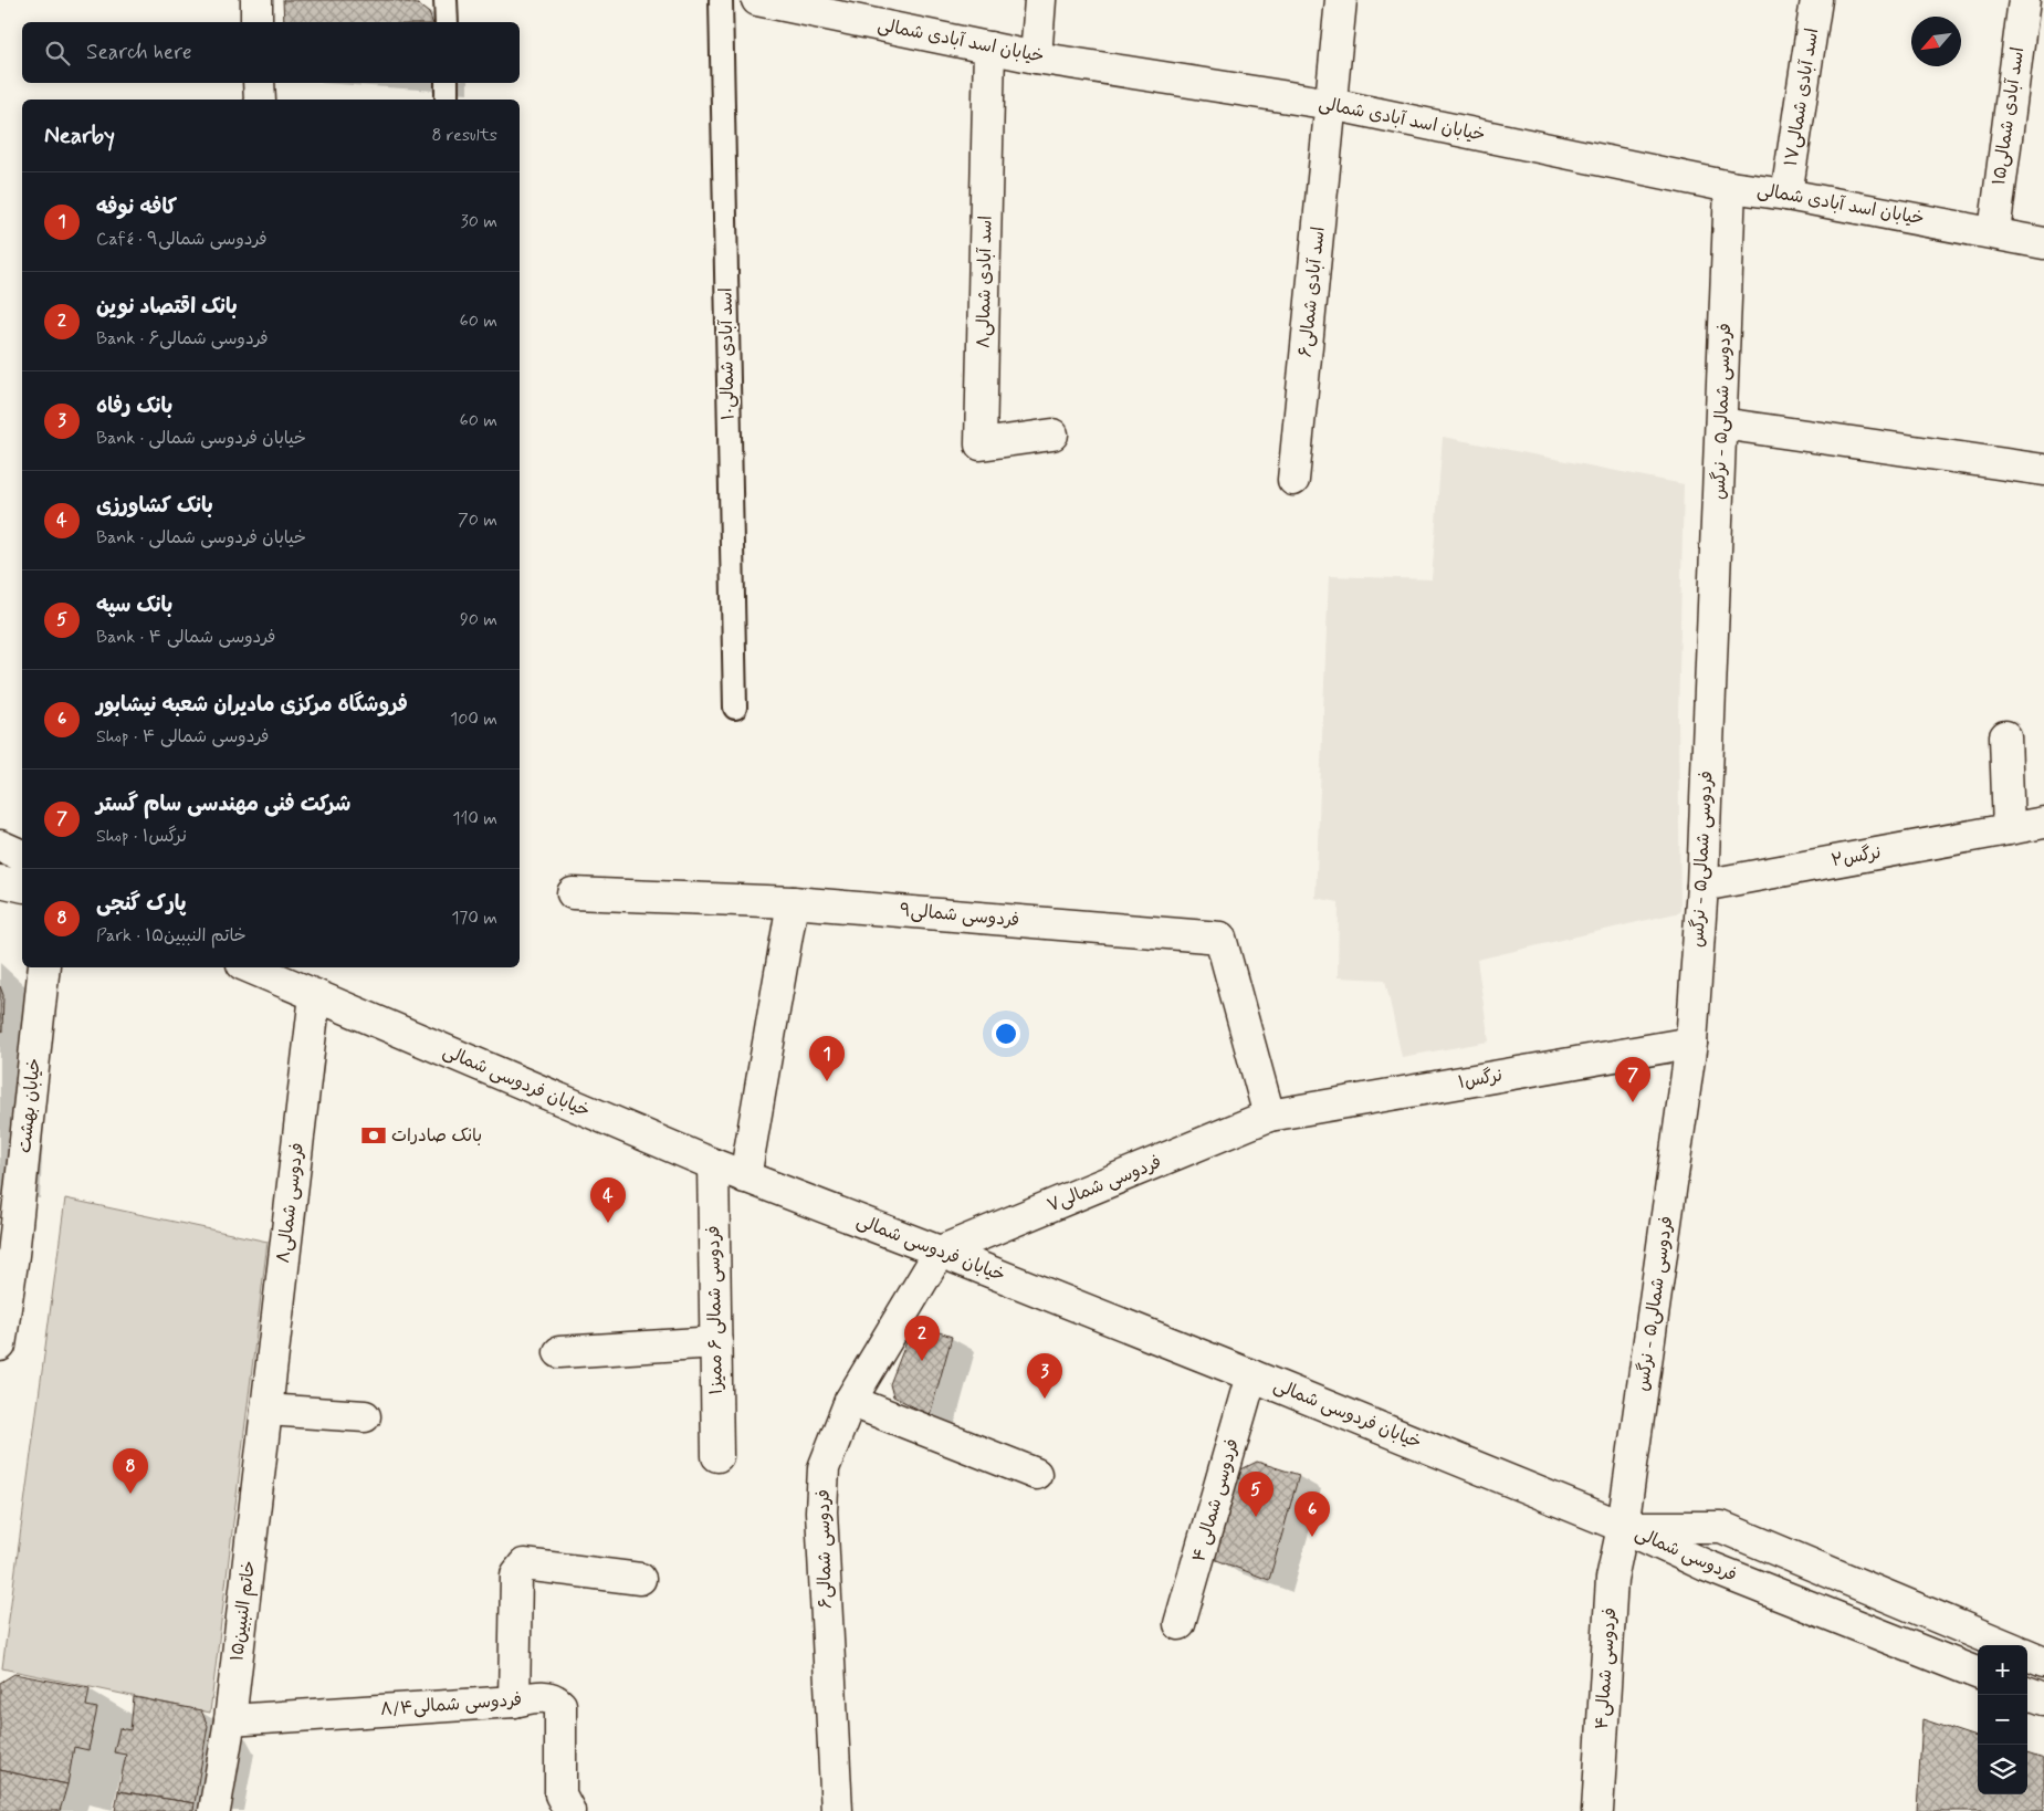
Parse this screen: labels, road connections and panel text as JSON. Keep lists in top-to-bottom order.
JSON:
{
  "streets": {
    "street": [
      "خیابان اسد آبادی شمالی",
      "اسد آبادی شمالی۱۷",
      "اسد آبادی شمالی۱۵",
      "اسد آبادی شمالی۸",
      "اسد آبادی شمالی۶",
      "فردوسی شمالی۵ - نرگس",
      "نرگس۲",
      "فردوسی شمالی۹",
      "نرگس۱",
      "خیابان فردوسی شمالی",
      "خیابان بهشت",
      "فردوسی شمالی۷",
      "فردوسی شمالی۸",
      "فردوسی شمالی ۶ ممیز۱",
      "فردوسی شمالی ۴",
      "فردوسی شمالی۶",
      "فردوسی شمالی",
      "خاتم النببین۱۵",
      "فردوسی شمالی۴",
      "فردوسی شمالی۸/۴"
    ],
    "lane": ["اسد آبادی شمالی۱۰"]
  },
  "crossings": [
    ["خیابان اسد آبادی شمالی", "اسد آبادی شمالی۱۷"],
    ["خیابان اسد آبادی شمالی", "اسد آبادی شمالی۱۵"],
    ["خیابان اسد آبادی شمالی", "اسد آبادی شمالی۸"],
    ["خیابان اسد آبادی شمالی", "اسد آبادی شمالی۶"],
    ["خیابان اسد آبادی شمالی", "فردوسی شمالی۵ - نرگس"],
    ["فردوسی شمالی۵ - نرگس", "نرگس۲"],
    ["فردوسی شمالی۵ - نرگس", "نرگس۱"],
    ["فردوسی شمالی۵ - نرگس", "خیابان فردوسی شمالی"],
    ["فردوسی شمالی۵ - نرگس", "فردوسی شمالی"],
    ["فردوسی شمالی۵ - نرگس", "فردوسی شمالی۴"],
    ["فردوسی شمالی۹", "نرگس۱"],
    ["فردوسی شمالی۹", "فردوسی شمالی۷"],
    ["نرگس۱", "فردوسی شمالی۷"],
    ["خیابان فردوسی شمالی", "فردوسی شمالی۷"],
    ["خیابان فردوسی شمالی", "فردوسی شمالی۸"],
    ["خیابان فردوسی شمالی", "فردوسی شمالی ۶ ممیز۱"],
    ["خیابان فردوسی شمالی", "فردوسی شمالی ۴"],
    ["خیابان فردوسی شمالی", "فردوسی شمالی۶"],
    ["خیابان فردوسی شمالی", "فردوسی شمالی"],
    ["خیابان فردوسی شمالی", "فردوسی شمالی۴"],
    ["فردوسی شمالی۷", "فردوسی شمالی۶"],
    ["فردوسی شمالی۸", "خاتم النببین۱۵"],
    ["فردوسی شمالی", "فردوسی شمالی۴"],
    ["خاتم النببین۱۵", "فردوسی شمالی۸/۴"]
  ],
  "places": {
    "bank": ["بانک صادرات"]
  },
  "north": "bottom left",
  "page": {
    "search": "Search here",
    "heading": ["Nearby", "8 results"],
    "list": [
      {
        "mark": "1",
        "name": "کافه نوفه",
        "note": "Café · فردوسی شمالی۹",
        "value": "30 m"
      },
      {
        "mark": "2",
        "name": "بانک اقتصاد نوین",
        "note": "Bank · فردوسی شمالی۶",
        "value": "60 m"
      },
      {
        "mark": "3",
        "name": "بانک رفاه",
        "note": "Bank · خیابان فردوسی شمالی",
        "value": "60 m"
      },
      {
        "mark": "4",
        "name": "بانک کشاورزی",
        "note": "Bank · خیابان فردوسی شمالی",
        "value": "70 m"
      },
      {
        "mark": "5",
        "name": "بانک سپه",
        "note": "Bank · فردوسی شمالی ۴",
        "value": "90 m"
      },
      {
        "mark": "6",
        "name": "فروشگاه مرکزی مادیران شعبه نیشابور",
        "note": "Shop · فردوسی شمالی ۴",
        "value": "100 m"
      },
      {
        "mark": "7",
        "name": "شرکت فنی مهندسی سام گستر",
        "note": "Shop · نرگس۱",
        "value": "110 m"
      },
      {
        "mark": "8",
        "name": "پارک گنجی",
        "note": "Park · خاتم النببین۱۵",
        "value": "170 m"
      }
    ],
    "pins": [
      "1",
      "7",
      "4",
      "2",
      "3",
      "8",
      "5",
      "6"
    ],
    "map_buttons": ["+", "−"]
  }
}
